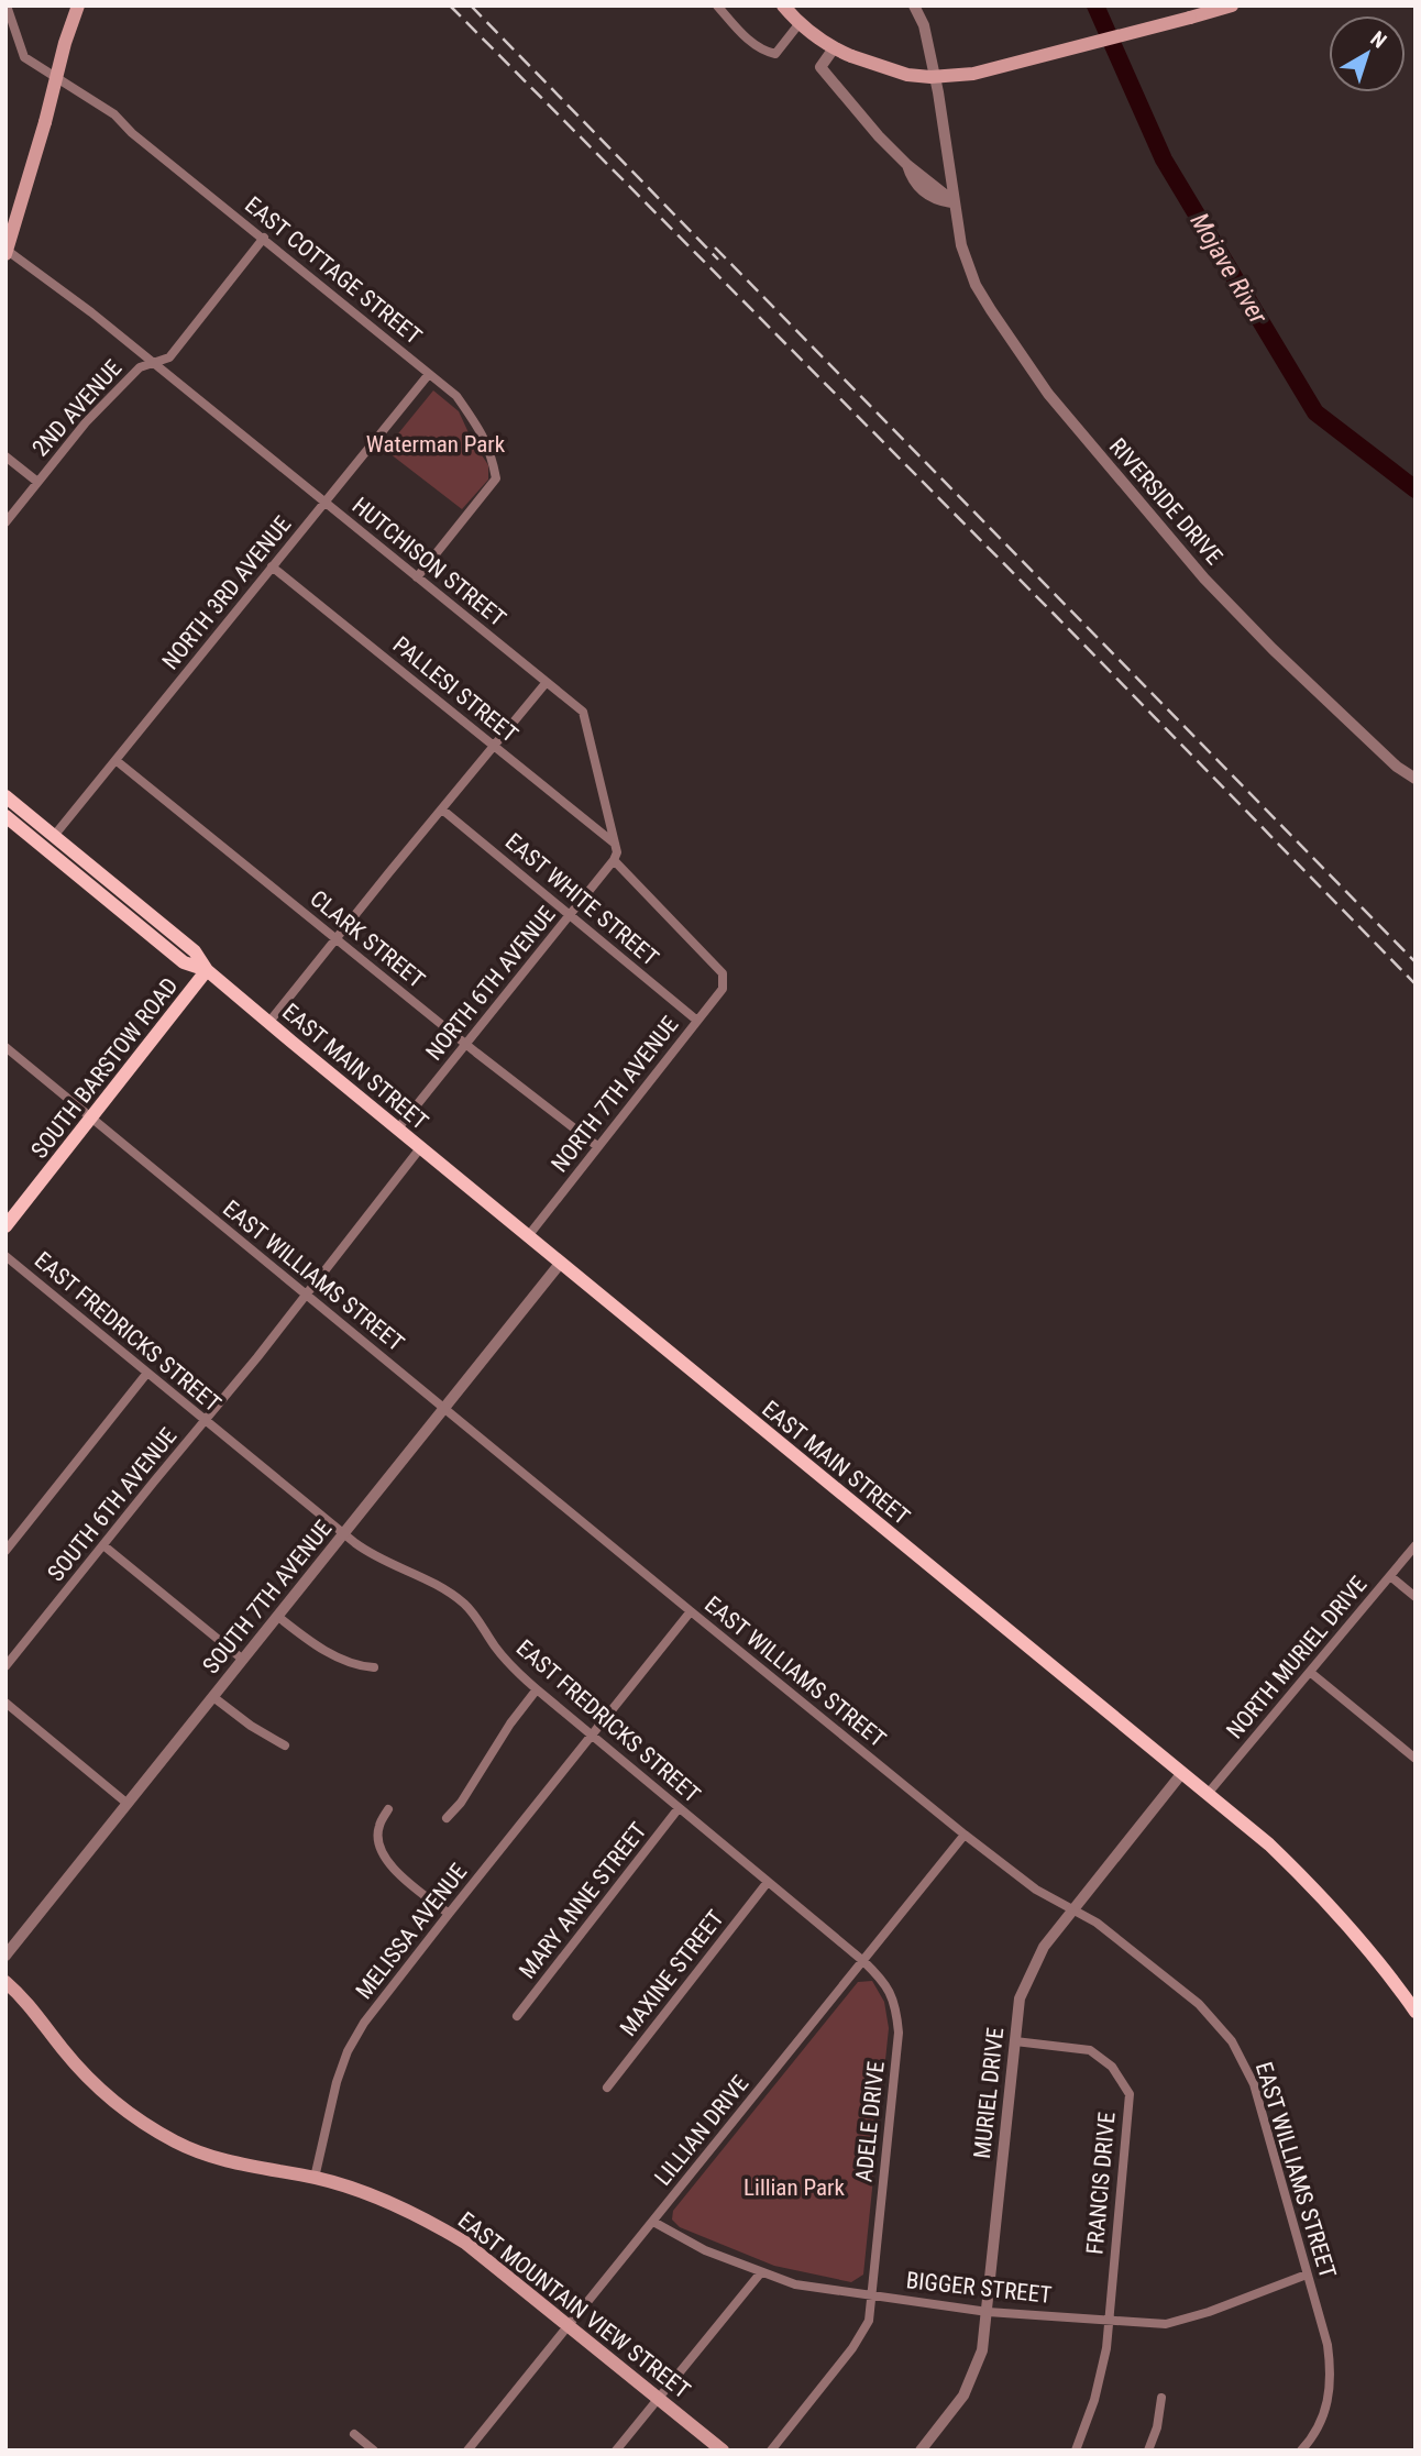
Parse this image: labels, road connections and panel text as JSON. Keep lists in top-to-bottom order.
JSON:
{
  "streets": {
    "main road": ["EAST MAIN STREET", "SOUTH BARSTOW ROAD", "EAST MOUNTAIN VIEW STREET"],
    "street": [
      "EAST COTTAGE STREET",
      "2ND AVENUE",
      "RIVERSIDE DRIVE",
      "HUTCHISON STREET",
      "NORTH 3RD AVENUE",
      "PALLESI STREET",
      "EAST WHITE STREET",
      "CLARK STREET",
      "NORTH 6TH AVENUE",
      "NORTH 7TH AVENUE",
      "EAST WILLIAMS STREET",
      "EAST FREDRICKS STREET",
      "SOUTH 6TH AVENUE",
      "SOUTH 7TH AVENUE",
      "NORTH MURIEL DRIVE",
      "MARY ANNE STREET",
      "MELISSA AVENUE",
      "MAXINE STREET",
      "MURIEL DRIVE",
      "ADELE DRIVE",
      "LILLIAN DRIVE",
      "FRANCIS DRIVE",
      "BIGGER STREET"
    ]
  },
  "crossings": [
    ["EAST COTTAGE STREET", "2ND AVENUE"],
    ["EAST COTTAGE STREET", "HUTCHISON STREET"],
    ["EAST COTTAGE STREET", "NORTH 3RD AVENUE"],
    ["2ND AVENUE", "HUTCHISON STREET"],
    ["HUTCHISON STREET", "NORTH 3RD AVENUE"],
    ["HUTCHISON STREET", "PALLESI STREET"],
    ["HUTCHISON STREET", "NORTH 6TH AVENUE"],
    ["HUTCHISON STREET", "NORTH 7TH AVENUE"],
    ["NORTH 3RD AVENUE", "PALLESI STREET"],
    ["NORTH 3RD AVENUE", "CLARK STREET"],
    ["NORTH 3RD AVENUE", "EAST MAIN STREET"],
    ["EAST WHITE STREET", "NORTH 6TH AVENUE"],
    ["EAST WHITE STREET", "NORTH 7TH AVENUE"],
    ["CLARK STREET", "NORTH 6TH AVENUE"],
    ["CLARK STREET", "NORTH 7TH AVENUE"],
    ["NORTH 6TH AVENUE", "EAST MAIN STREET"],
    ["NORTH 6TH AVENUE", "NORTH 7TH AVENUE"],
    ["EAST MAIN STREET", "SOUTH BARSTOW ROAD"],
    ["EAST MAIN STREET", "NORTH 7TH AVENUE"],
    ["EAST MAIN STREET", "SOUTH 6TH AVENUE"],
    ["EAST MAIN STREET", "SOUTH 7TH AVENUE"],
    ["EAST MAIN STREET", "NORTH MURIEL DRIVE"],
    ["EAST MAIN STREET", "MURIEL DRIVE"],
    ["SOUTH BARSTOW ROAD", "EAST WILLIAMS STREET"],
    ["EAST WILLIAMS STREET", "SOUTH 6TH AVENUE"],
    ["EAST WILLIAMS STREET", "SOUTH 7TH AVENUE"],
    ["EAST WILLIAMS STREET", "MELISSA AVENUE"],
    ["EAST WILLIAMS STREET", "MURIEL DRIVE"],
    ["EAST WILLIAMS STREET", "LILLIAN DRIVE"],
    ["EAST WILLIAMS STREET", "BIGGER STREET"],
    ["EAST FREDRICKS STREET", "SOUTH 6TH AVENUE"],
    ["EAST FREDRICKS STREET", "SOUTH 7TH AVENUE"],
    ["EAST FREDRICKS STREET", "MARY ANNE STREET"],
    ["EAST FREDRICKS STREET", "MELISSA AVENUE"],
    ["EAST FREDRICKS STREET", "MAXINE STREET"],
    ["EAST FREDRICKS STREET", "ADELE DRIVE"],
    ["EAST FREDRICKS STREET", "LILLIAN DRIVE"],
    ["MELISSA AVENUE", "EAST MOUNTAIN VIEW STREET"],
    ["MURIEL DRIVE", "FRANCIS DRIVE"],
    ["MURIEL DRIVE", "BIGGER STREET"],
    ["ADELE DRIVE", "LILLIAN DRIVE"],
    ["ADELE DRIVE", "BIGGER STREET"],
    ["LILLIAN DRIVE", "BIGGER STREET"],
    ["LILLIAN DRIVE", "EAST MOUNTAIN VIEW STREET"],
    ["FRANCIS DRIVE", "BIGGER STREET"]
  ],
  "water": ["Mojave River"],
  "parks": ["Waterman Park", "Lillian Park"],
  "north": "top right"
}
